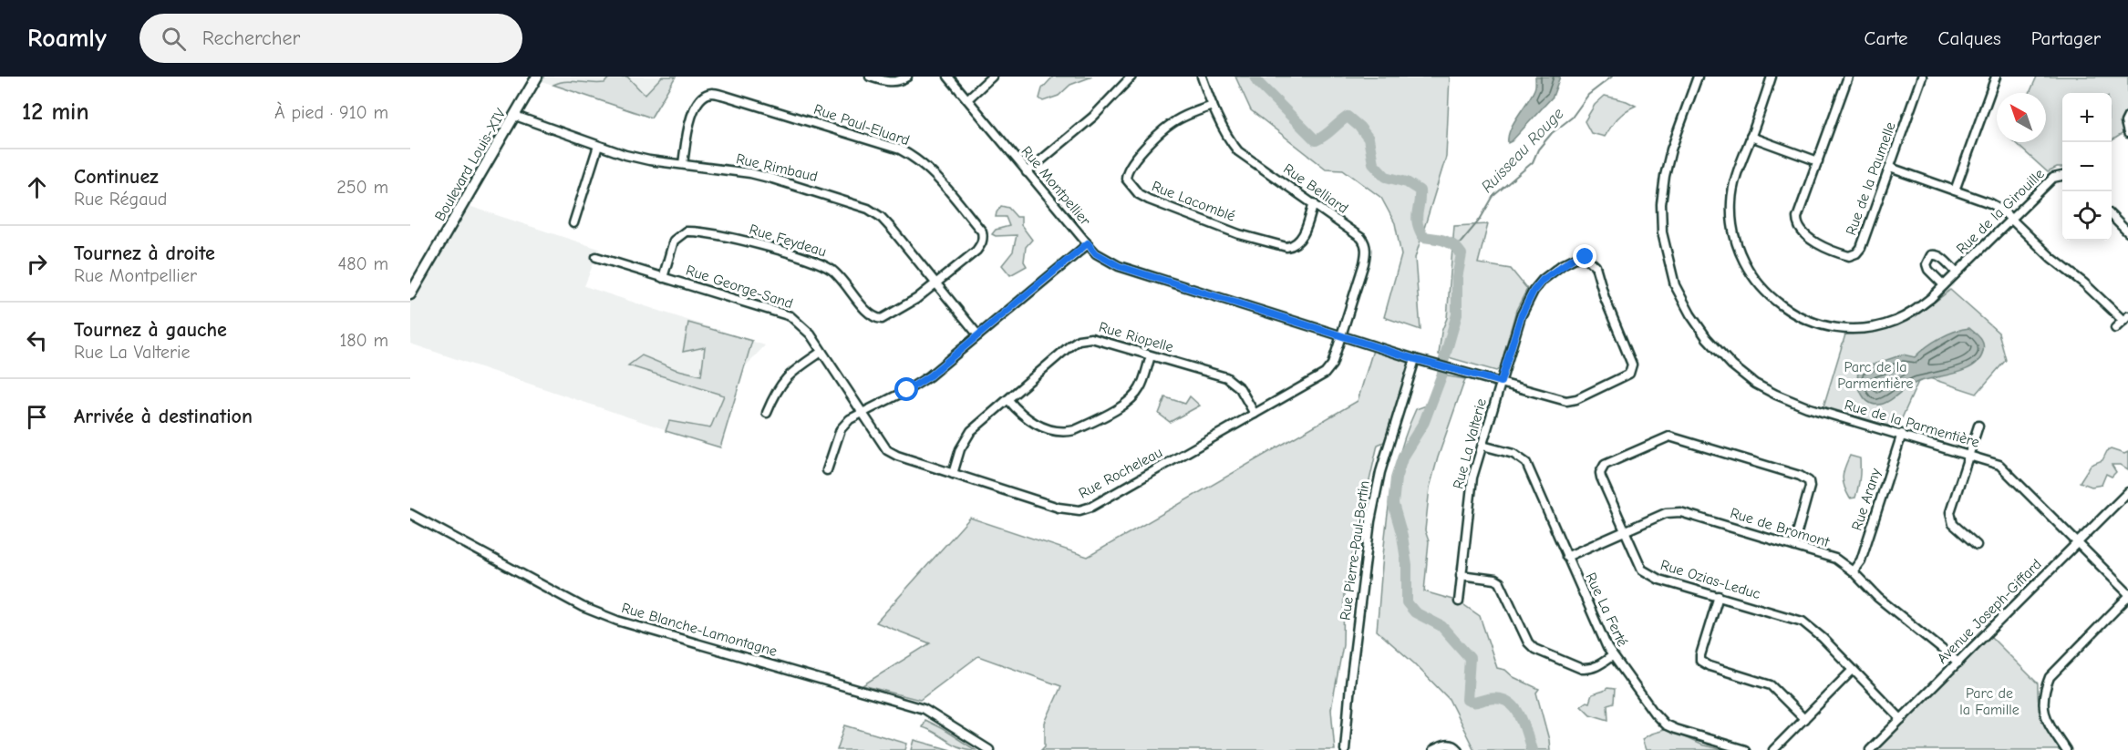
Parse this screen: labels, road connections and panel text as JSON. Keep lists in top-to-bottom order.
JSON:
{
  "streets": {
    "main road": ["Boulevard Louis-XIV"],
    "street": [
      "Rue Paul-Eluard",
      "Rue Rimbaud",
      "Rue de la Paumelle",
      "Rue Montpellier",
      "Rue Belliard",
      "Rue Lacomblé",
      "Rue de la Girouille",
      "Rue Feydeau",
      "Rue George-Sand",
      "Rue Riopelle",
      "Rue de la Parmentière",
      "Rue La Valterie",
      "Rue Rocheleau",
      "Rue Arany",
      "Rue de Bromont",
      "Rue Pierre-Paul-Bertin",
      "Rue Ozias-Leduc",
      "Rue La Ferté",
      "Avenue Joseph-Giffard",
      "Rue Blanche-Lamontagne"
    ]
  },
  "crossings": [
    ["Rue Paul-Eluard", "Rue Rimbaud"],
    ["Rue Paul-Eluard", "Rue Feydeau"],
    ["Boulevard Louis-XIV", "Rue Rimbaud"],
    ["Rue Rimbaud", "Rue Feydeau"],
    ["Rue Montpellier", "Rue Belliard"],
    ["Rue Montpellier", "Rue La Valterie"],
    ["Rue Montpellier", "Rue Rocheleau"],
    ["Rue Montpellier", "Rue Pierre-Paul-Bertin"],
    ["Rue Belliard", "Rue Lacomblé"],
    ["Rue Belliard", "Rue Rocheleau"],
    ["Rue Feydeau", "Rue George-Sand"],
    ["Rue George-Sand", "Rue Rocheleau"],
    ["Rue Riopelle", "Rue Rocheleau"],
    ["Rue de la Parmentière", "Rue Arany"],
    ["Rue de la Parmentière", "Avenue Joseph-Giffard"],
    ["Rue La Valterie", "Rue La Ferté"],
    ["Rue Arany", "Rue de Bromont"],
    ["Rue de Bromont", "Rue Ozias-Leduc"],
    ["Rue de Bromont", "Rue La Ferté"],
    ["Rue de Bromont", "Avenue Joseph-Giffard"],
    ["Rue Ozias-Leduc", "Avenue Joseph-Giffard"]
  ],
  "water": ["Ruisseau Rouge"],
  "parks": ["Parc de la Parmentière", "Parc de la Famille"],
  "north": "top left",
  "page": {
    "header": "Roamly",
    "search": "Rechercher",
    "nav": ["Carte", "Calques", "Partager"],
    "heading": ["12 min", "À pied · 910 m"],
    "map_buttons": ["+", "−"],
    "list": [
      ["Continuez", "Rue Régaud", "250 m"],
      ["Tournez à droite", "Rue Montpellier", "480 m"],
      ["Tournez à gauche", "Rue La Valterie", "180 m"],
      "Arrivée à destination"
    ]
  }
}
